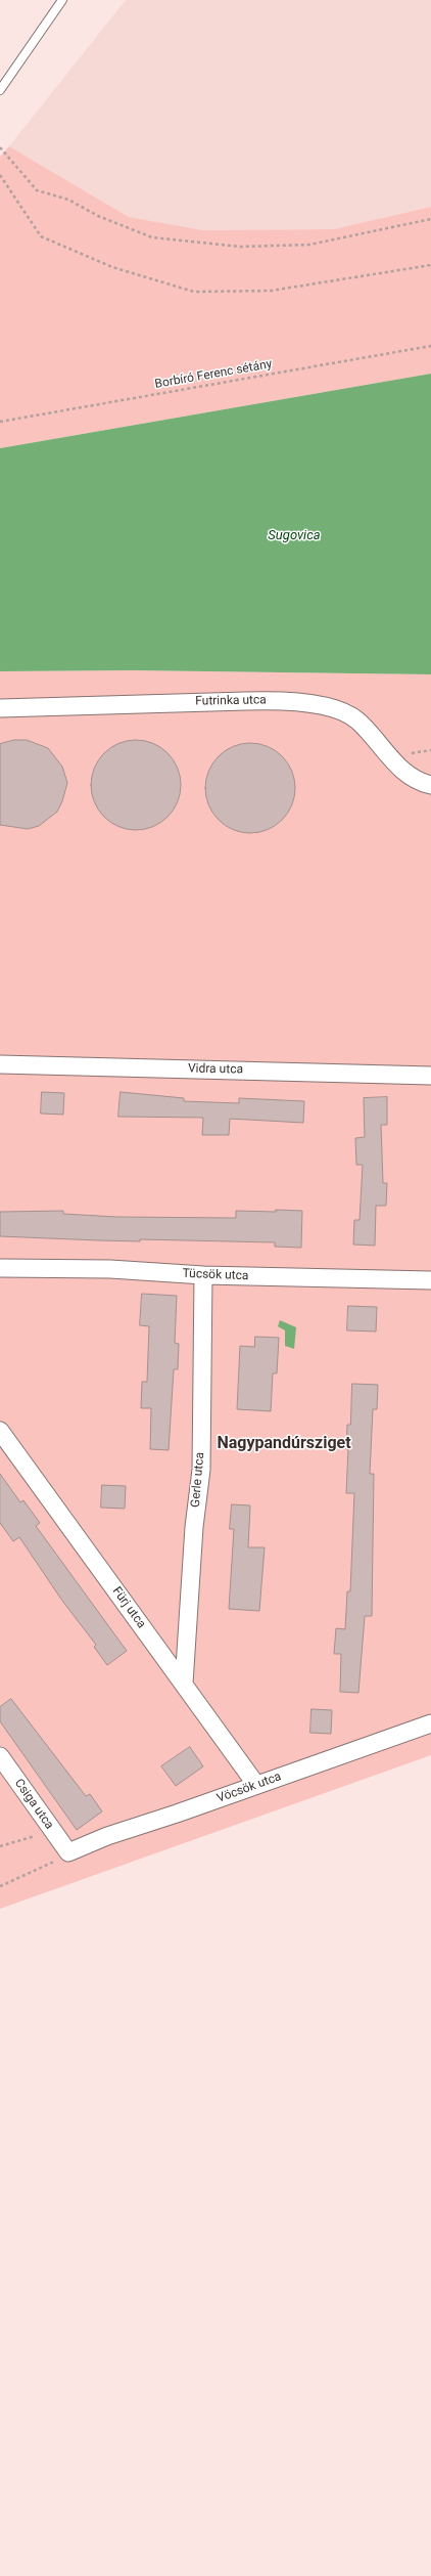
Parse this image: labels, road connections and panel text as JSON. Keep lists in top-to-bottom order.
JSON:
{
  "streets": {
    "street": [
      "Futrinka utca",
      "Vidra utca",
      "Tücsök utca",
      "Gerle utca",
      "Fürj utca",
      "Vöcsök utca",
      "Csiga utca"
    ],
    "path": ["Borbíró Ferenc sétány"]
  },
  "crossings": [
    ["Tücsök utca", "Gerle utca"],
    ["Gerle utca", "Fürj utca"],
    ["Fürj utca", "Vöcsök utca"],
    ["Vöcsök utca", "Csiga utca"]
  ],
  "districts": ["Nagypandúrsziget"],
  "water": ["Sugovica"]
}
